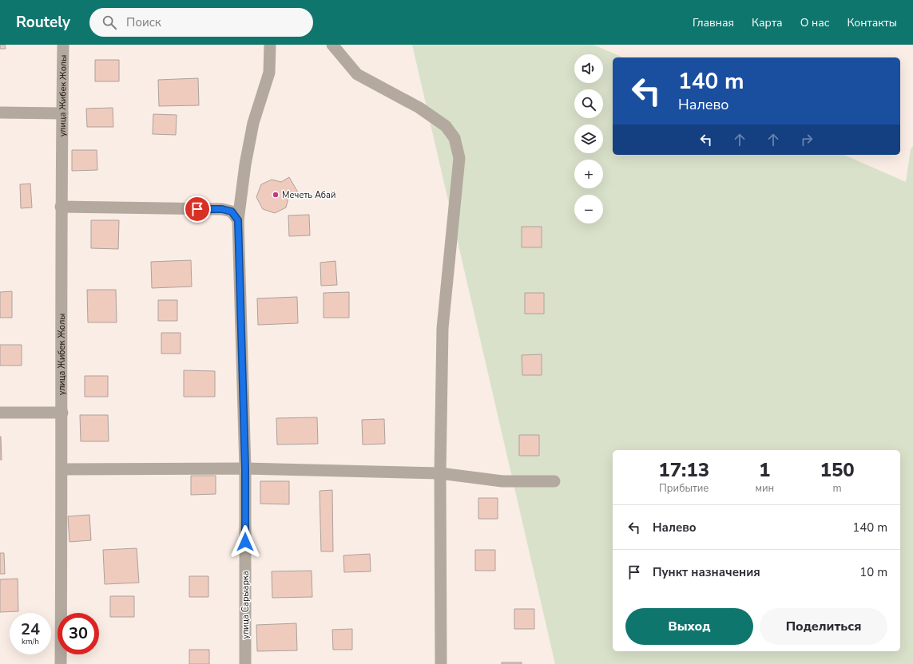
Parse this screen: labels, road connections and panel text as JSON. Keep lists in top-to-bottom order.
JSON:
{
  "streets": {
    "street": ["улица Жибек Жолы", "улица Сарыарка"]
  },
  "places": ["Мечеть Абай"],
  "page": {
    "header": "Routely",
    "search": "Поиск",
    "nav": [
      "Главная",
      "Карта",
      "О нас",
      "Контакты"
    ],
    "map_buttons": ["+", "−"],
    "turn": ["140 m", "Налево"],
    "eta": [
      "17:13",
      "Прибытие",
      "1",
      "мин",
      "150",
      "m"
    ],
    "list": [
      {
        "name": "Налево",
        "value": "140 m"
      },
      {
        "name": "Пункт назначения",
        "value": "10 m"
      }
    ],
    "buttons": ["Выход", "Поделиться"],
    "speed": "24 km/h",
    "limit": "30"
  }
}
